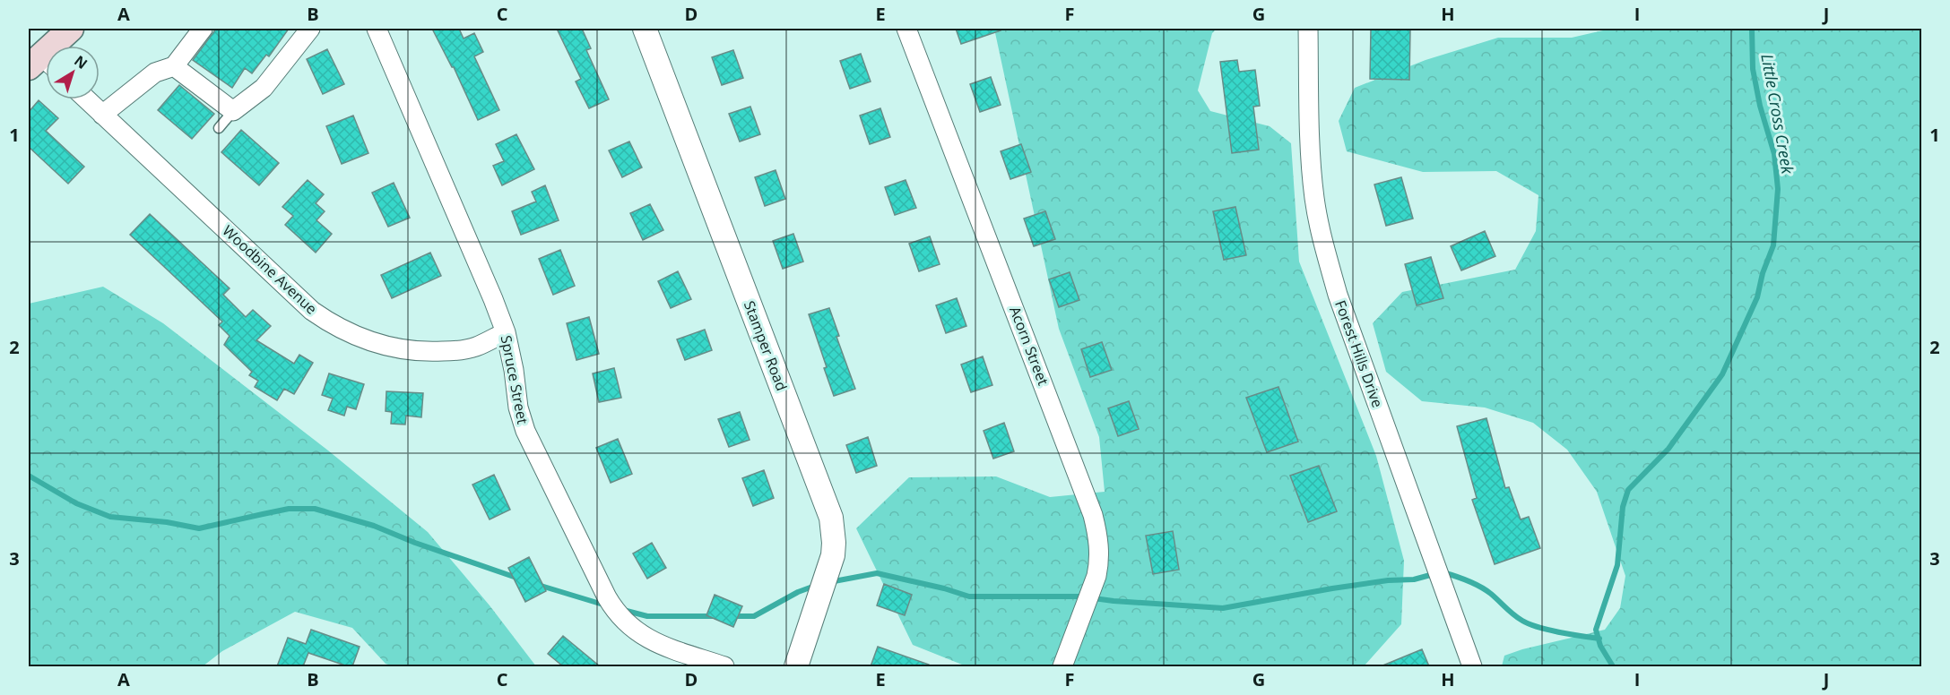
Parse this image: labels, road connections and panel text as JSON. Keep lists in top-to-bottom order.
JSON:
{
  "streets": {
    "street": [
      "Woodbine Avenue",
      "Stamper Road",
      "Acorn Street",
      "Forest Hills Drive",
      "Spruce Street"
    ]
  },
  "crossings": [
    ["Woodbine Avenue", "Spruce Street"]
  ],
  "water": ["Little Cross Creek"],
  "north": "top right",
  "grid": {
    "columns": [
      "A",
      "B",
      "C",
      "D",
      "E",
      "F",
      "G",
      "H",
      "I",
      "J"
    ],
    "rows": ["1", "2", "3"]
  }
}
